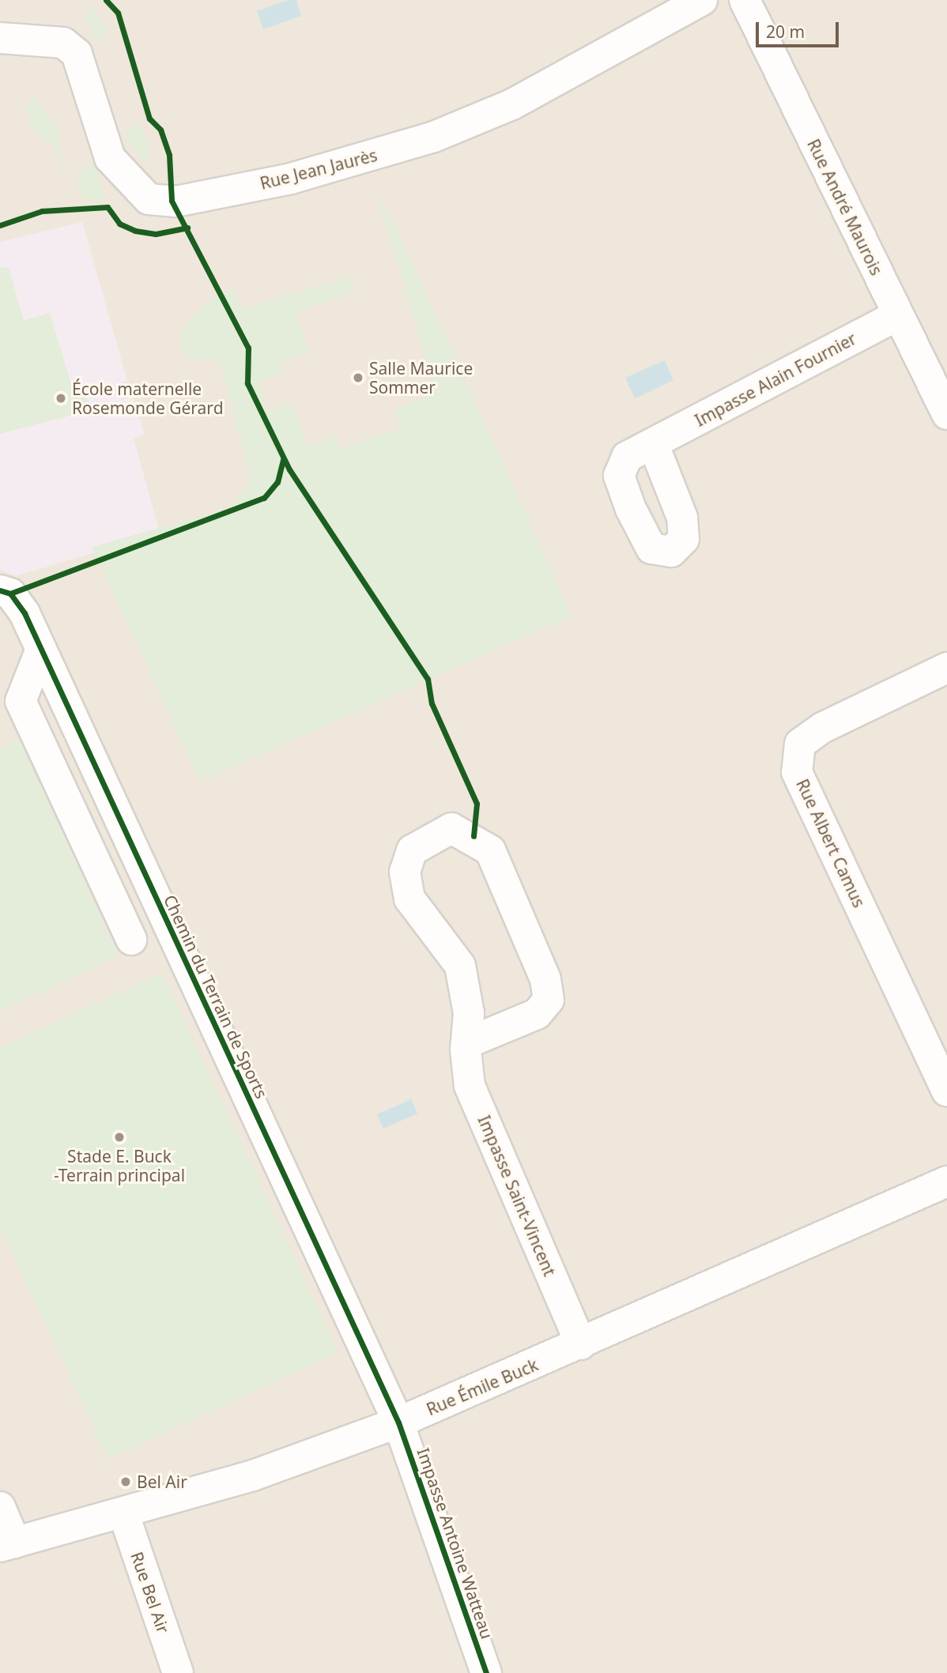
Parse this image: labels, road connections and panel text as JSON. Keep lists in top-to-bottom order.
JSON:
{
  "streets": {
    "street": [
      "Rue Jean Jaurès",
      "Rue André Maurois",
      "Impasse Alain Fournier",
      "Rue Albert Camus",
      "Chemin du Terrain de Sports",
      "Impasse Saint-Vincent",
      "Rue Émile Buck",
      "Impasse Antoine Watteau",
      "Rue Bel Air"
    ]
  },
  "crossings": [
    ["Rue André Maurois", "Impasse Alain Fournier"],
    ["Chemin du Terrain de Sports", "Rue Émile Buck"],
    ["Chemin du Terrain de Sports", "Impasse Antoine Watteau"],
    ["Impasse Saint-Vincent", "Rue Émile Buck"],
    ["Rue Émile Buck", "Impasse Antoine Watteau"],
    ["Rue Émile Buck", "Rue Bel Air"]
  ],
  "places": [
    "Salle Maurice Sommer",
    "École maternelle Rosemonde Gérard",
    "Stade E. Buck -Terrain principal",
    "Bel Air"
  ],
  "scale_bar": "20 m"
}
